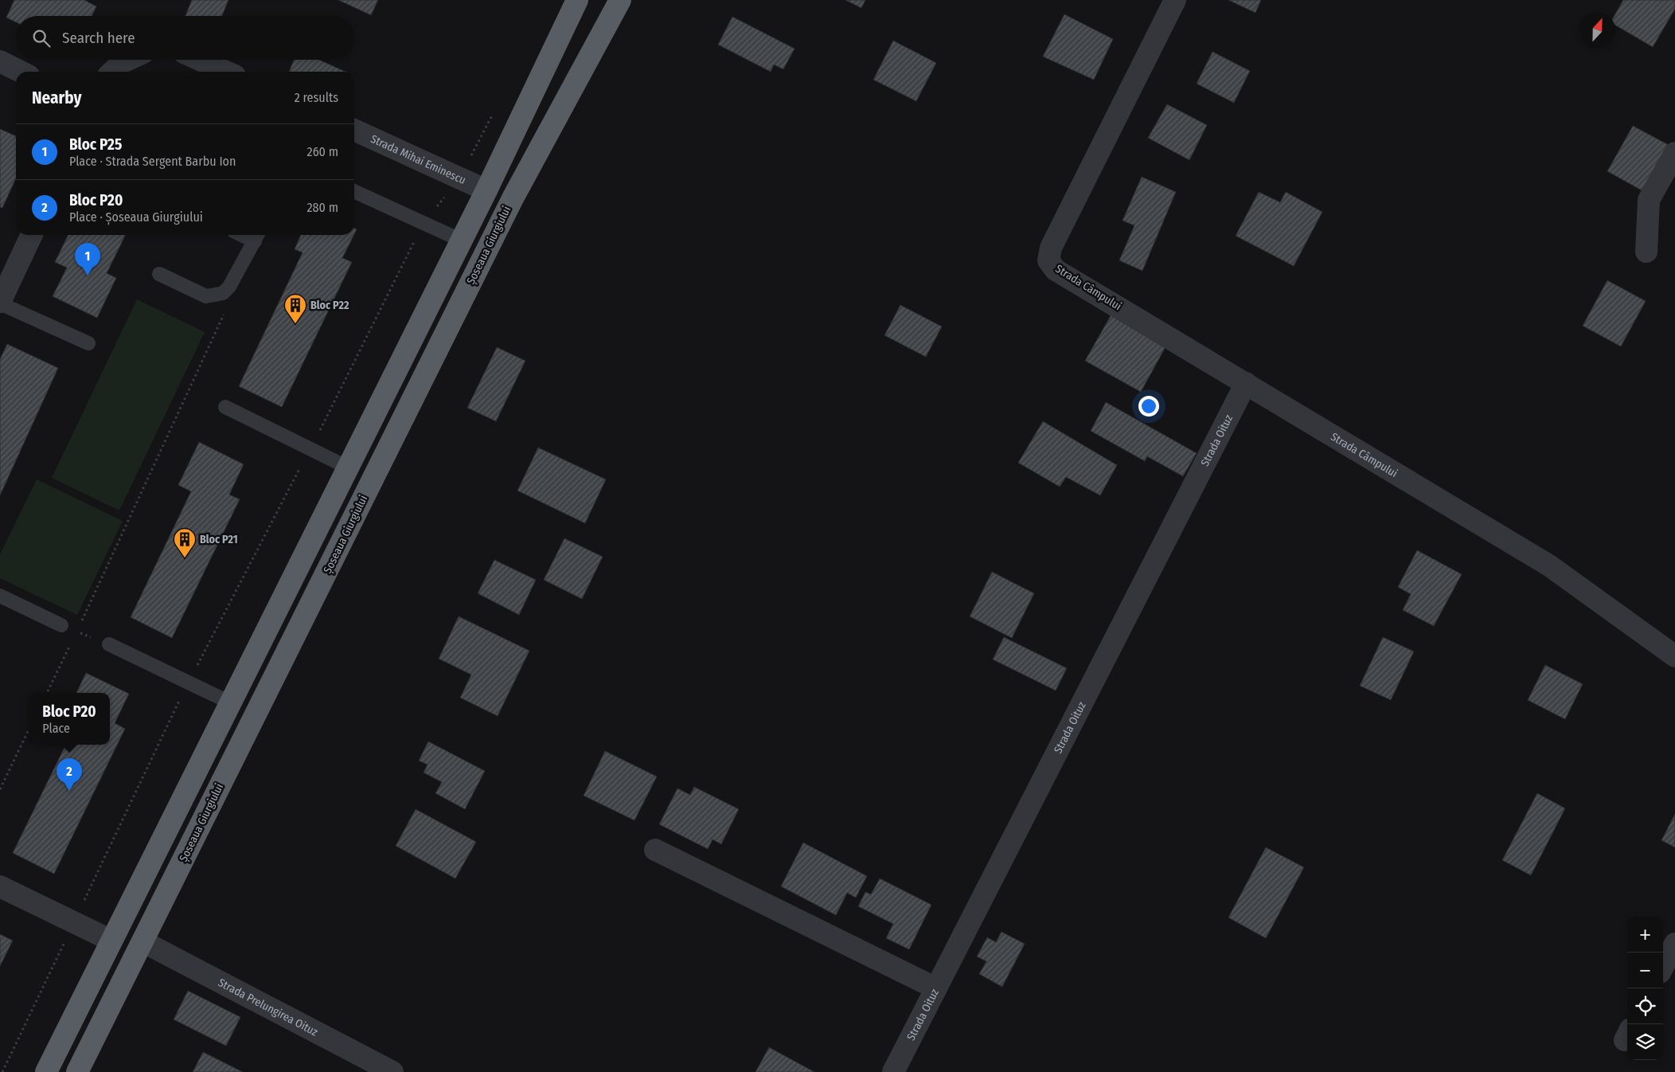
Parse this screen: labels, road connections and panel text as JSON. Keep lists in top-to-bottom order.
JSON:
{
  "streets": {
    "highway": ["Șoseaua Giurgiului"],
    "street": [
      "Strada Mihai Eminescu",
      "Strada Câmpului",
      "Strada Oituz",
      "Strada Prelungirea Oituz"
    ]
  },
  "crossings": [
    ["Șoseaua Giurgiului", "Strada Prelungirea Oituz"],
    ["Strada Câmpului", "Strada Oituz"]
  ],
  "places": {
    "building": ["Bloc P22", "Bloc P21"]
  },
  "north": "top",
  "page": {
    "search": "Search here",
    "heading": ["Nearby", "2 results"],
    "list": [
      {
        "mark": "1",
        "name": "Bloc P25",
        "note": "Place · Strada Sergent Barbu Ion",
        "value": "260 m"
      },
      {
        "mark": "2",
        "name": "Bloc P20",
        "note": "Place · Șoseaua Giurgiului",
        "value": "280 m"
      }
    ],
    "pins": ["1", "2"],
    "popup": ["Bloc P20", "Place"],
    "map_buttons": ["+", "−"]
  }
}
